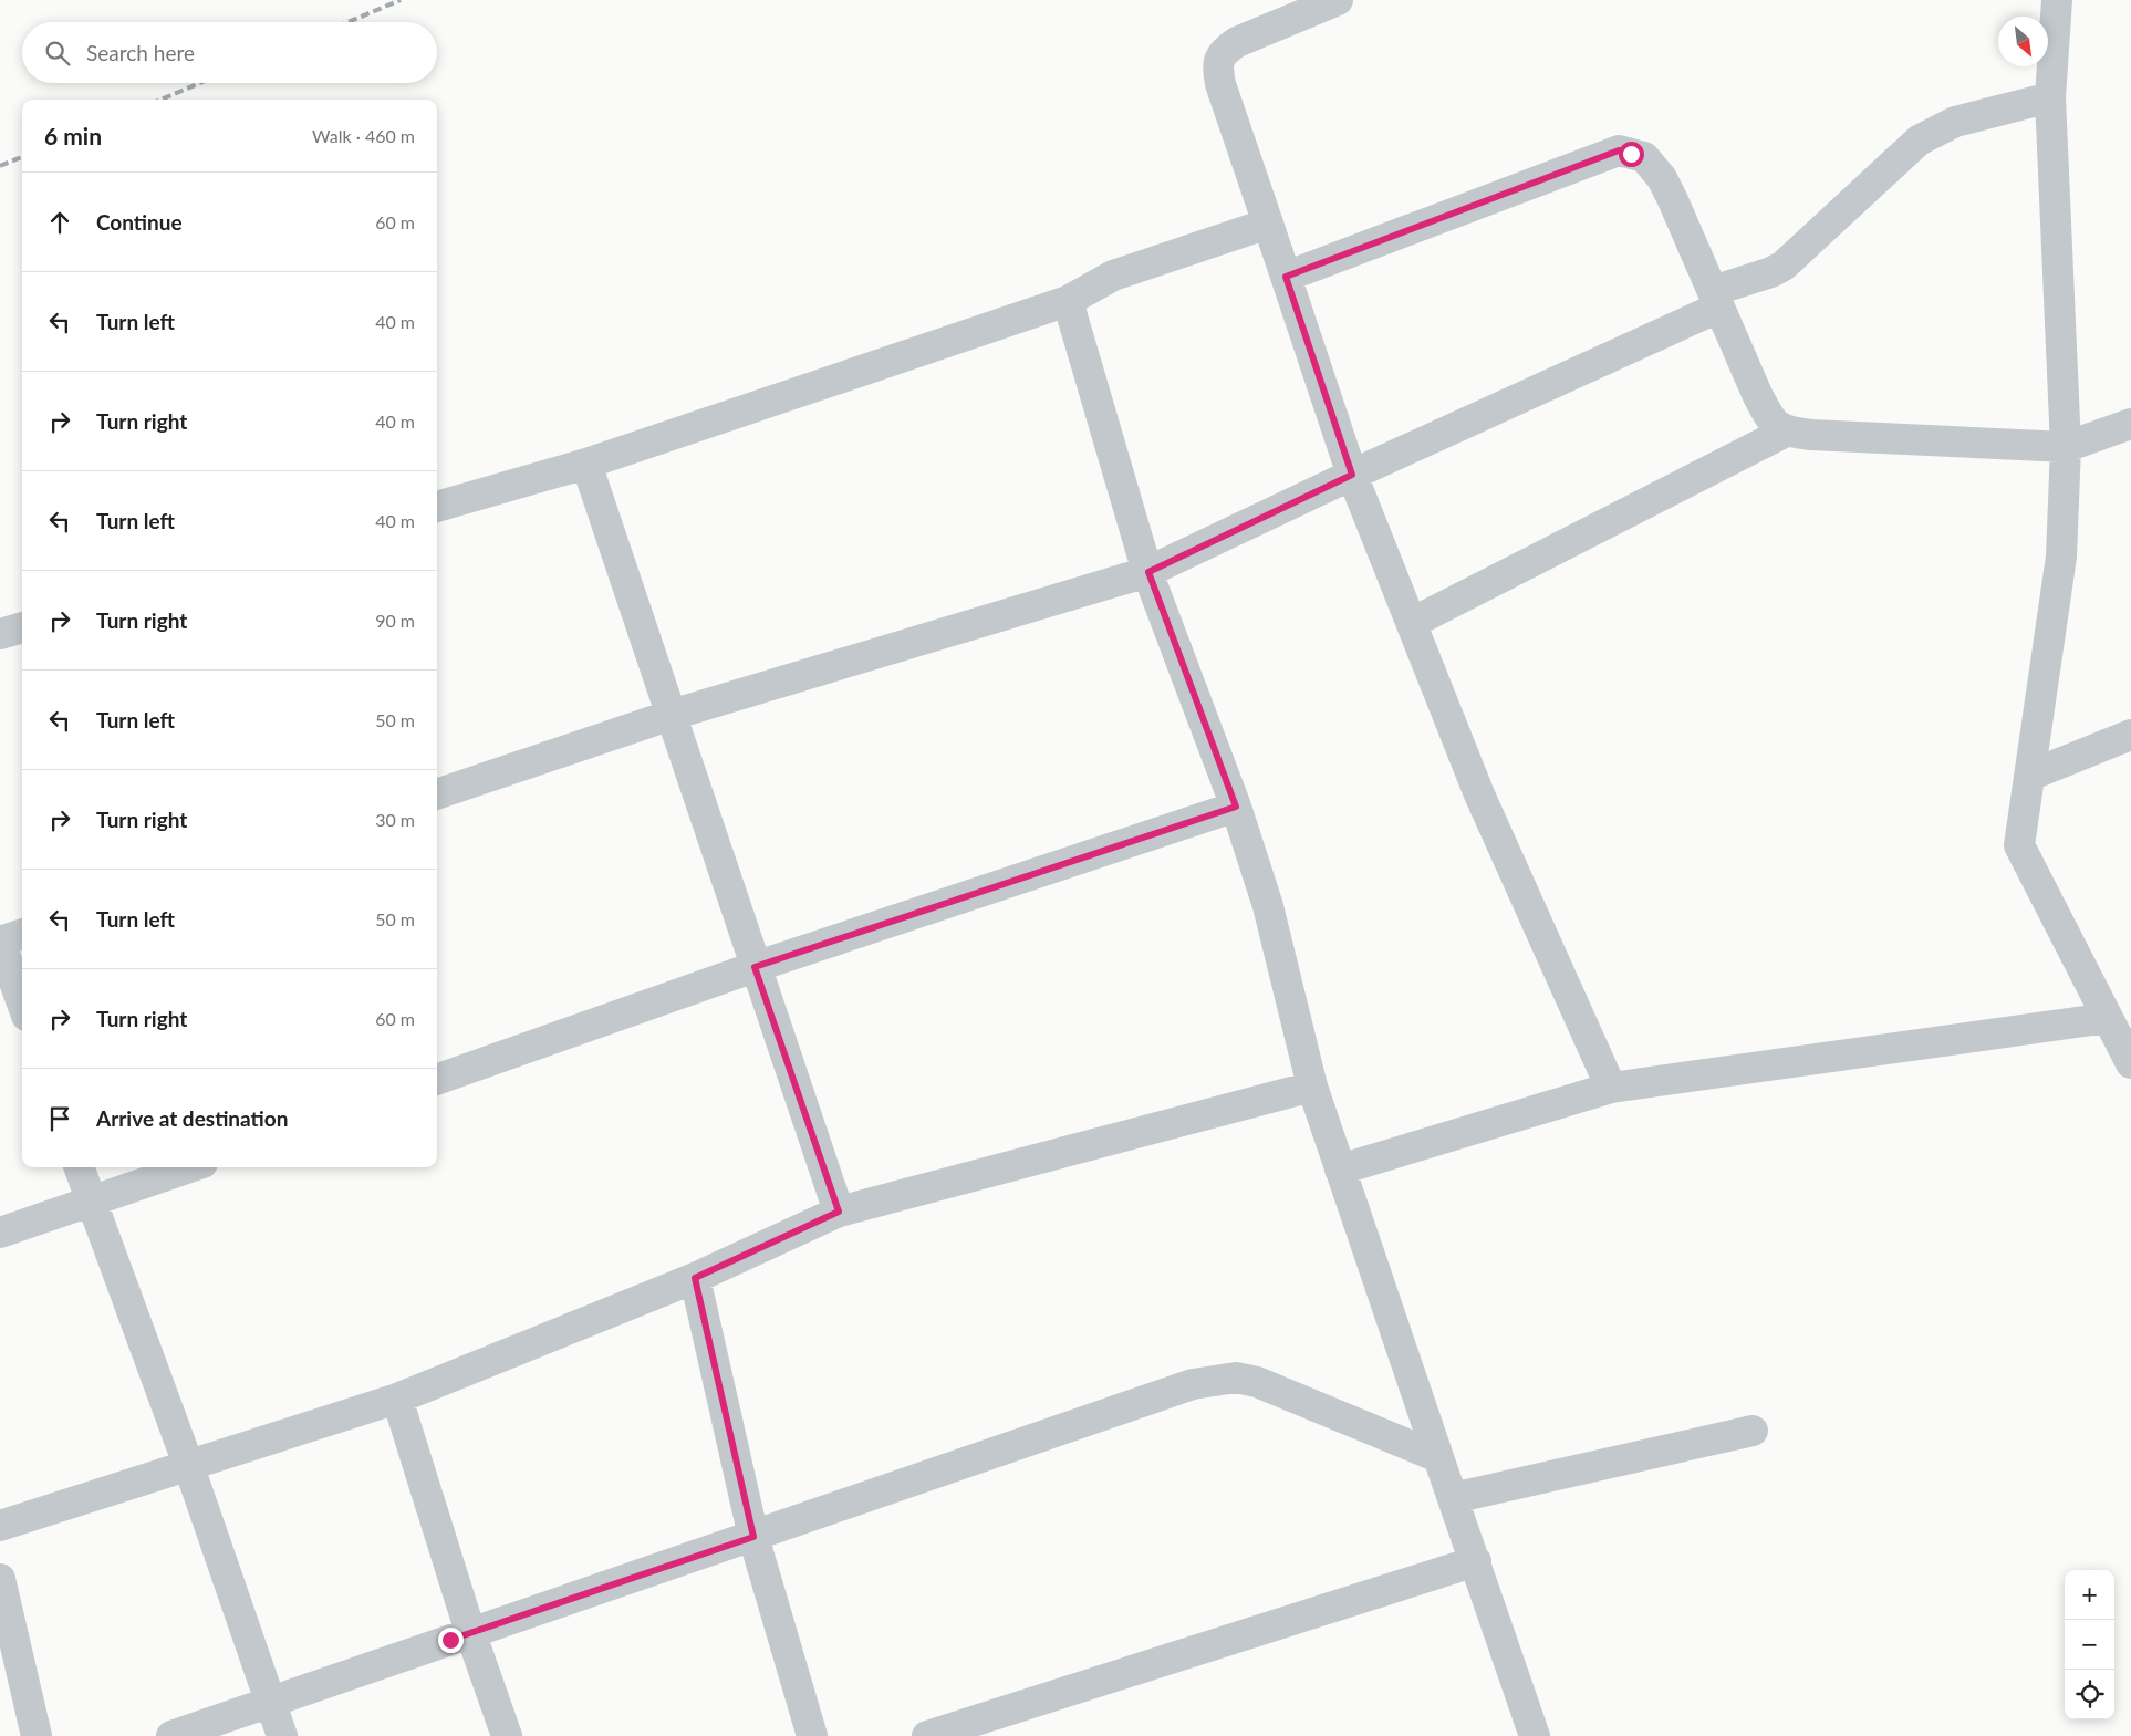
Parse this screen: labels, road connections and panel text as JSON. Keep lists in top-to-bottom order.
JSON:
{
  "north": "bottom right",
  "page": {
    "search": "Search here",
    "heading": ["6 min", "Walk · 460 m"],
    "list": [
      ["Continue", "60 m"],
      ["Turn left", "40 m"],
      ["Turn right", "40 m"],
      ["Turn left", "40 m"],
      ["Turn right", "90 m"],
      ["Turn left", "50 m"],
      ["Turn right", "30 m"],
      ["Turn left", "50 m"],
      ["Turn right", "60 m"],
      "Arrive at destination"
    ],
    "map_buttons": ["+", "−"]
  }
}
